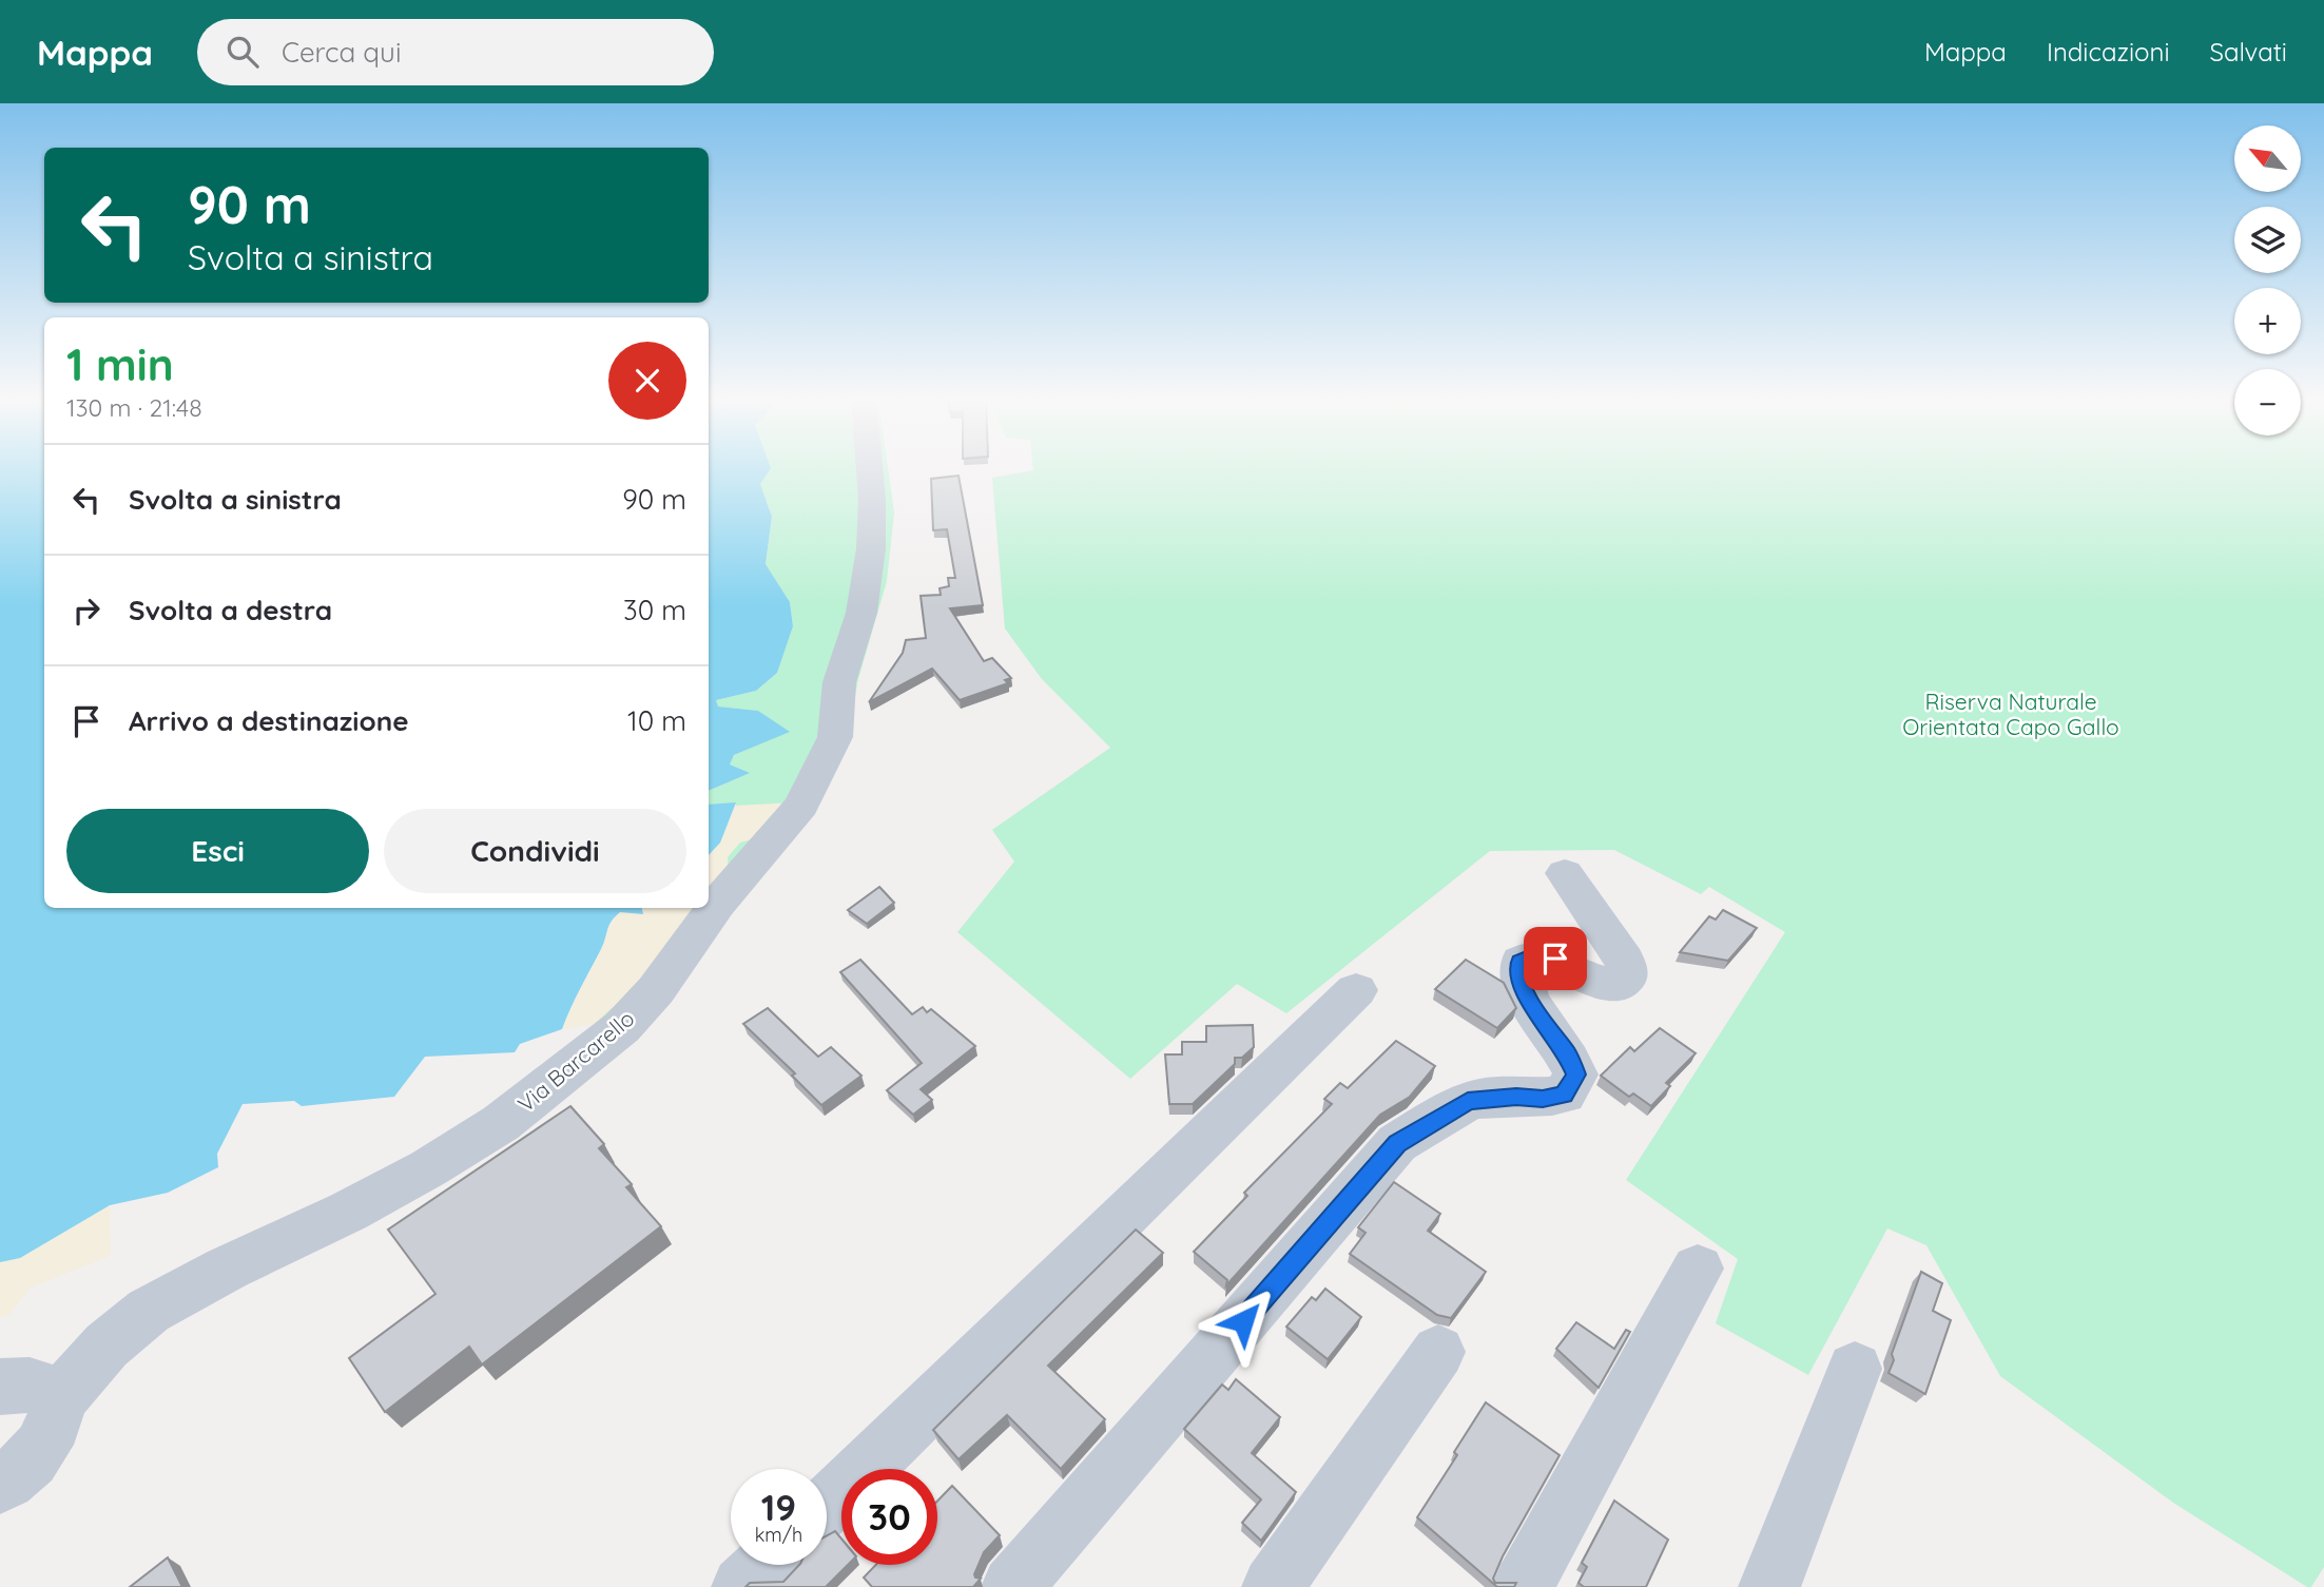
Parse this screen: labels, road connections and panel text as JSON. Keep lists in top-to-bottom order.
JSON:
{
  "streets": {
    "street": ["Via Barcarello"]
  },
  "parks": ["Riserva Naturale Orientata Capo Gallo"],
  "north": "top left",
  "page": {
    "header": "Mappa",
    "search": "Cerca qui",
    "nav": ["Mappa", "Indicazioni", "Salvati"],
    "map_buttons": ["+", "−"],
    "turn": ["90 m", "Svolta a sinistra"],
    "heading": ["1 min", "130 m · 21:48"],
    "list": [
      {
        "name": "Svolta a sinistra",
        "value": "90 m"
      },
      {
        "name": "Svolta a destra",
        "value": "30 m"
      },
      {
        "name": "Arrivo a destinazione",
        "value": "10 m"
      }
    ],
    "buttons": ["Esci", "Condividi"],
    "speed": "19 km/h",
    "limit": "30"
  }
}
